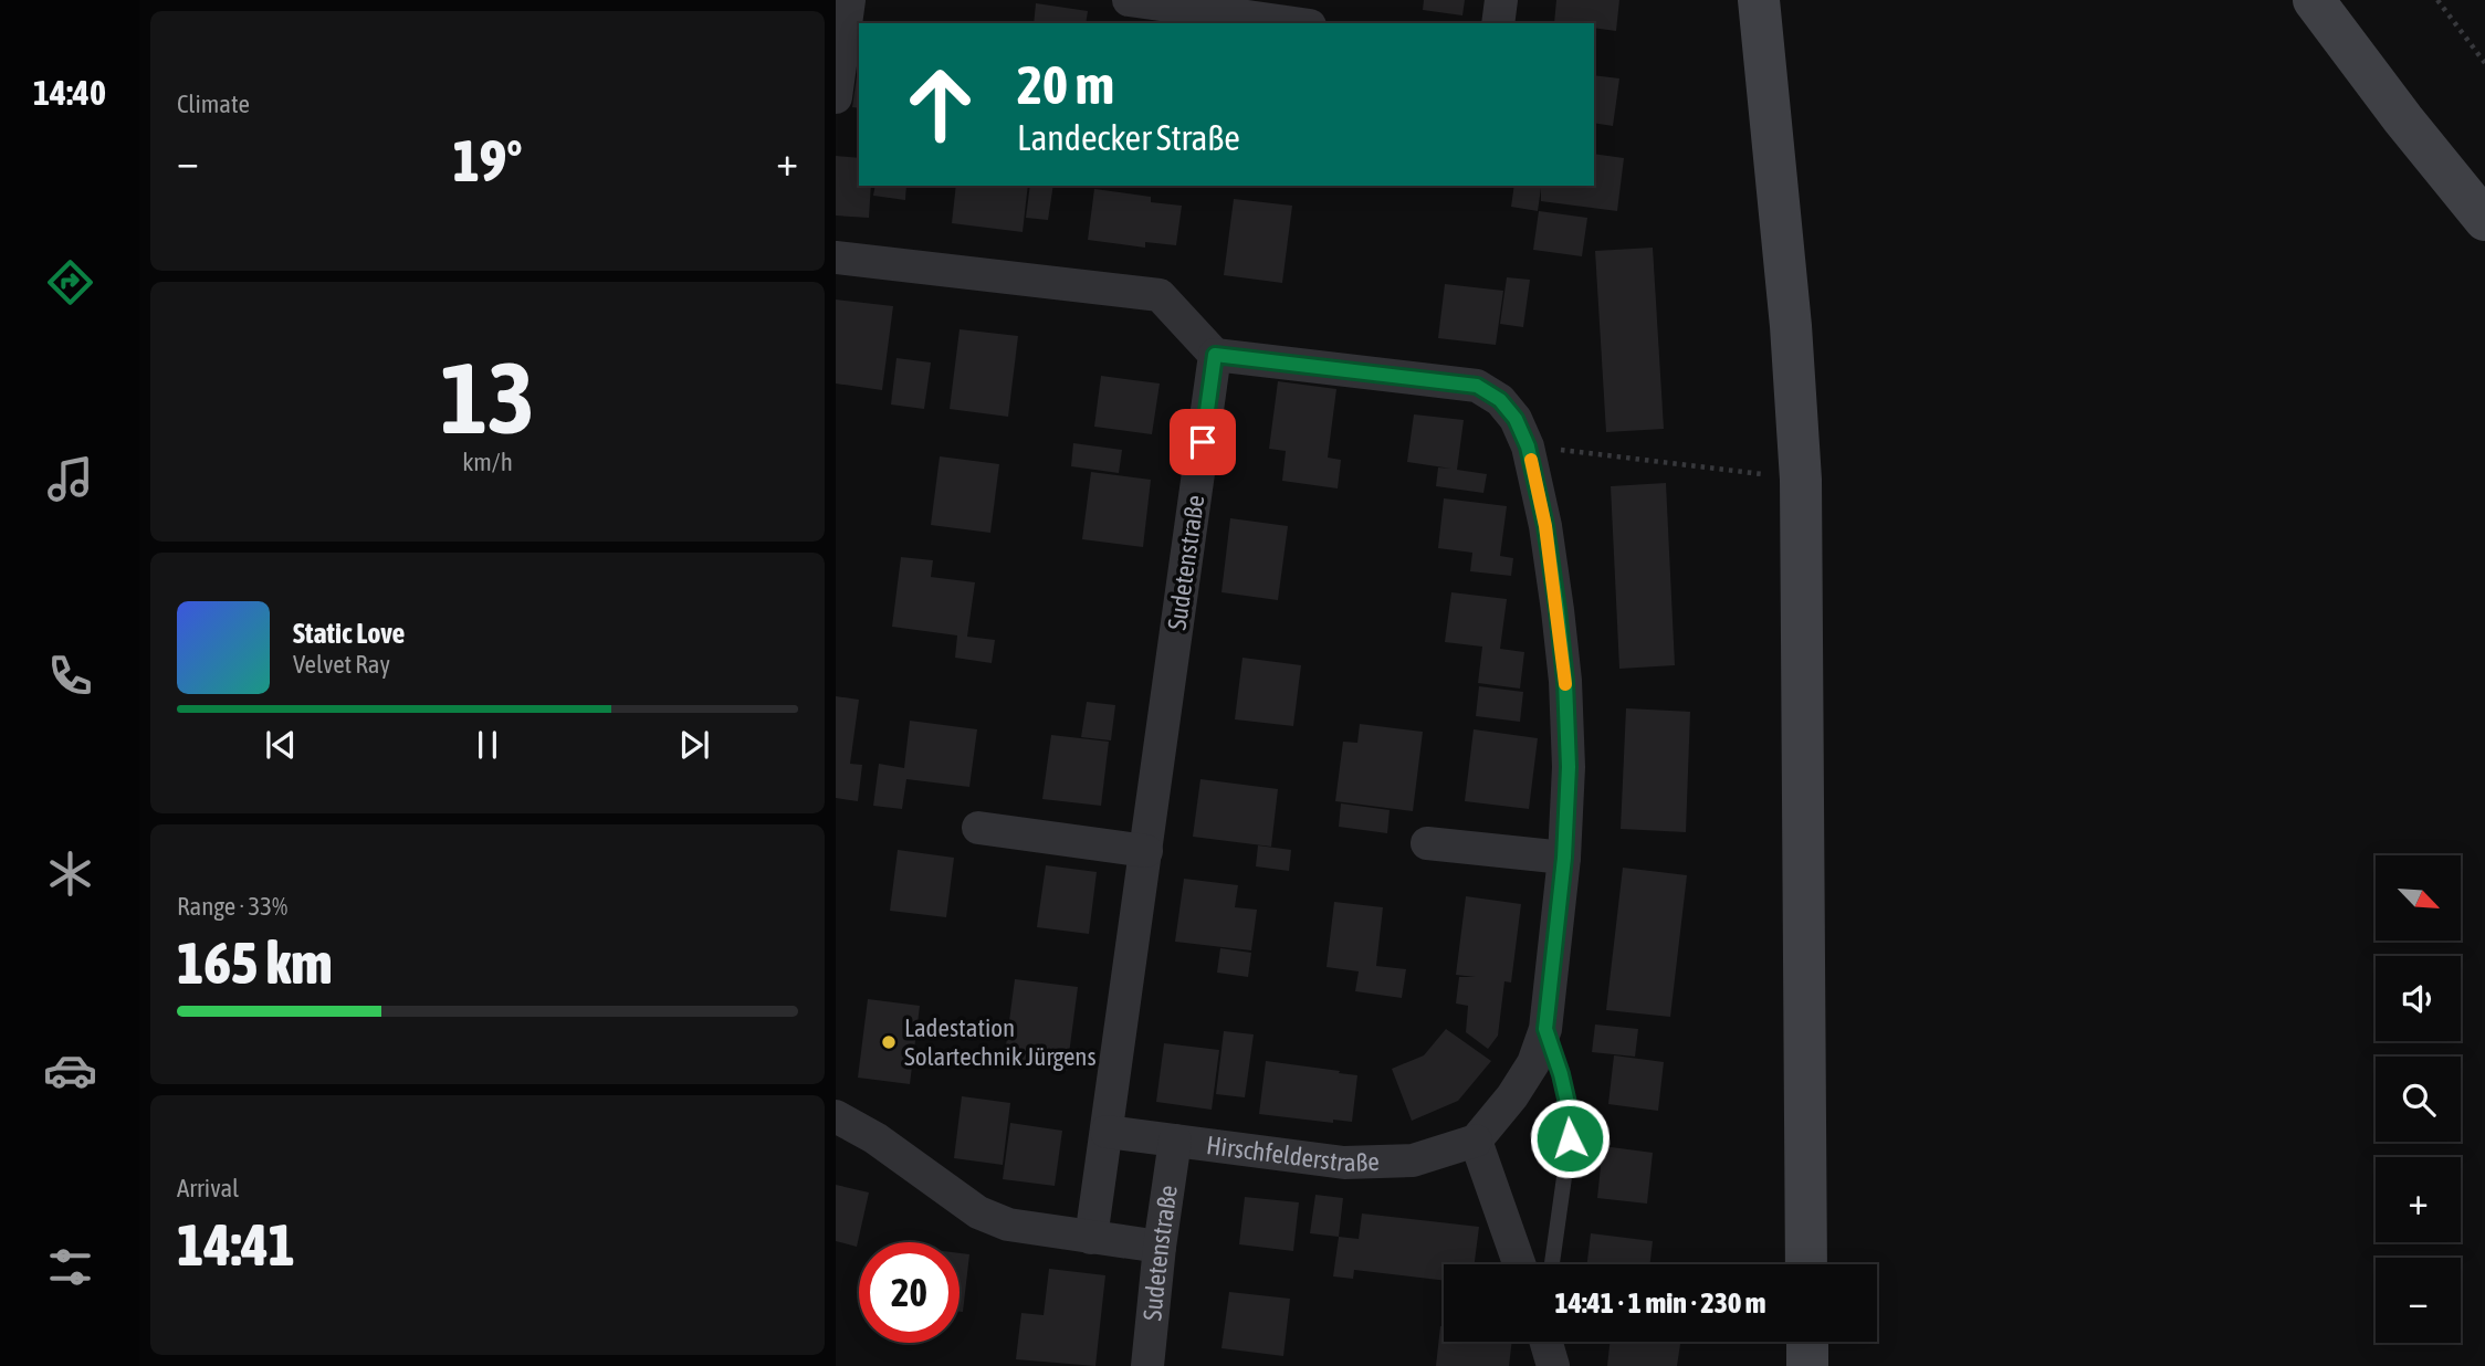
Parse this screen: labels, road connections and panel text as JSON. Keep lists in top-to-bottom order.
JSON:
{
  "streets": {
    "street": ["Sudetenstraße", "Hirschfelderstraße"]
  },
  "crossings": [
    ["Sudetenstraße", "Hirschfelderstraße"]
  ],
  "places": ["Ladestation Solartechnik Jürgens"],
  "north": "bottom right",
  "page": {
    "tabs": "14:40",
    "tile": [
      "Climate",
      ["13", "km/h"],
      ["Range · 33%", "165 km"],
      ["Arrival", "14:41"]
    ],
    "turn": ["20 m", "Landecker Straße"],
    "heat": ["−", "19°", "+"],
    "song": ["Static Love", "Velvet Ray"],
    "map_buttons": ["+", "−"],
    "limit": "20",
    "trip": "14:41 · 1 min · 230 m"
  }
}
